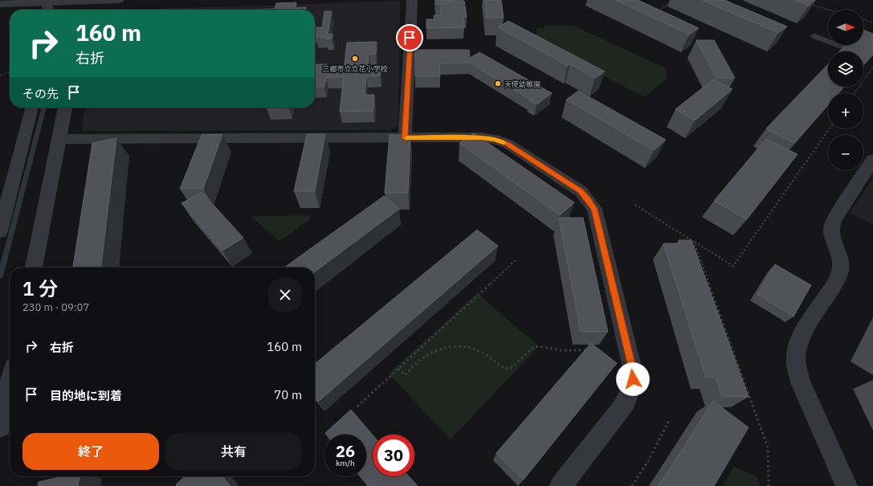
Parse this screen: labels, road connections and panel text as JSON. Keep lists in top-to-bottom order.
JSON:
{
  "places": ["三郷市立立花小学校", "天使幼稚園"],
  "north": "right",
  "page": {
    "map_buttons": ["+", "−"],
    "turn": ["160 m", "右折"],
    "then": "その先",
    "heading": ["1 分", "230 m · 09:07"],
    "list": [
      {
        "name": "右折",
        "value": "160 m"
      },
      {
        "name": "目的地に到着",
        "value": "70 m"
      }
    ],
    "buttons": ["終了", "共有"],
    "speed": "26 km/h",
    "limit": "30"
  }
}
